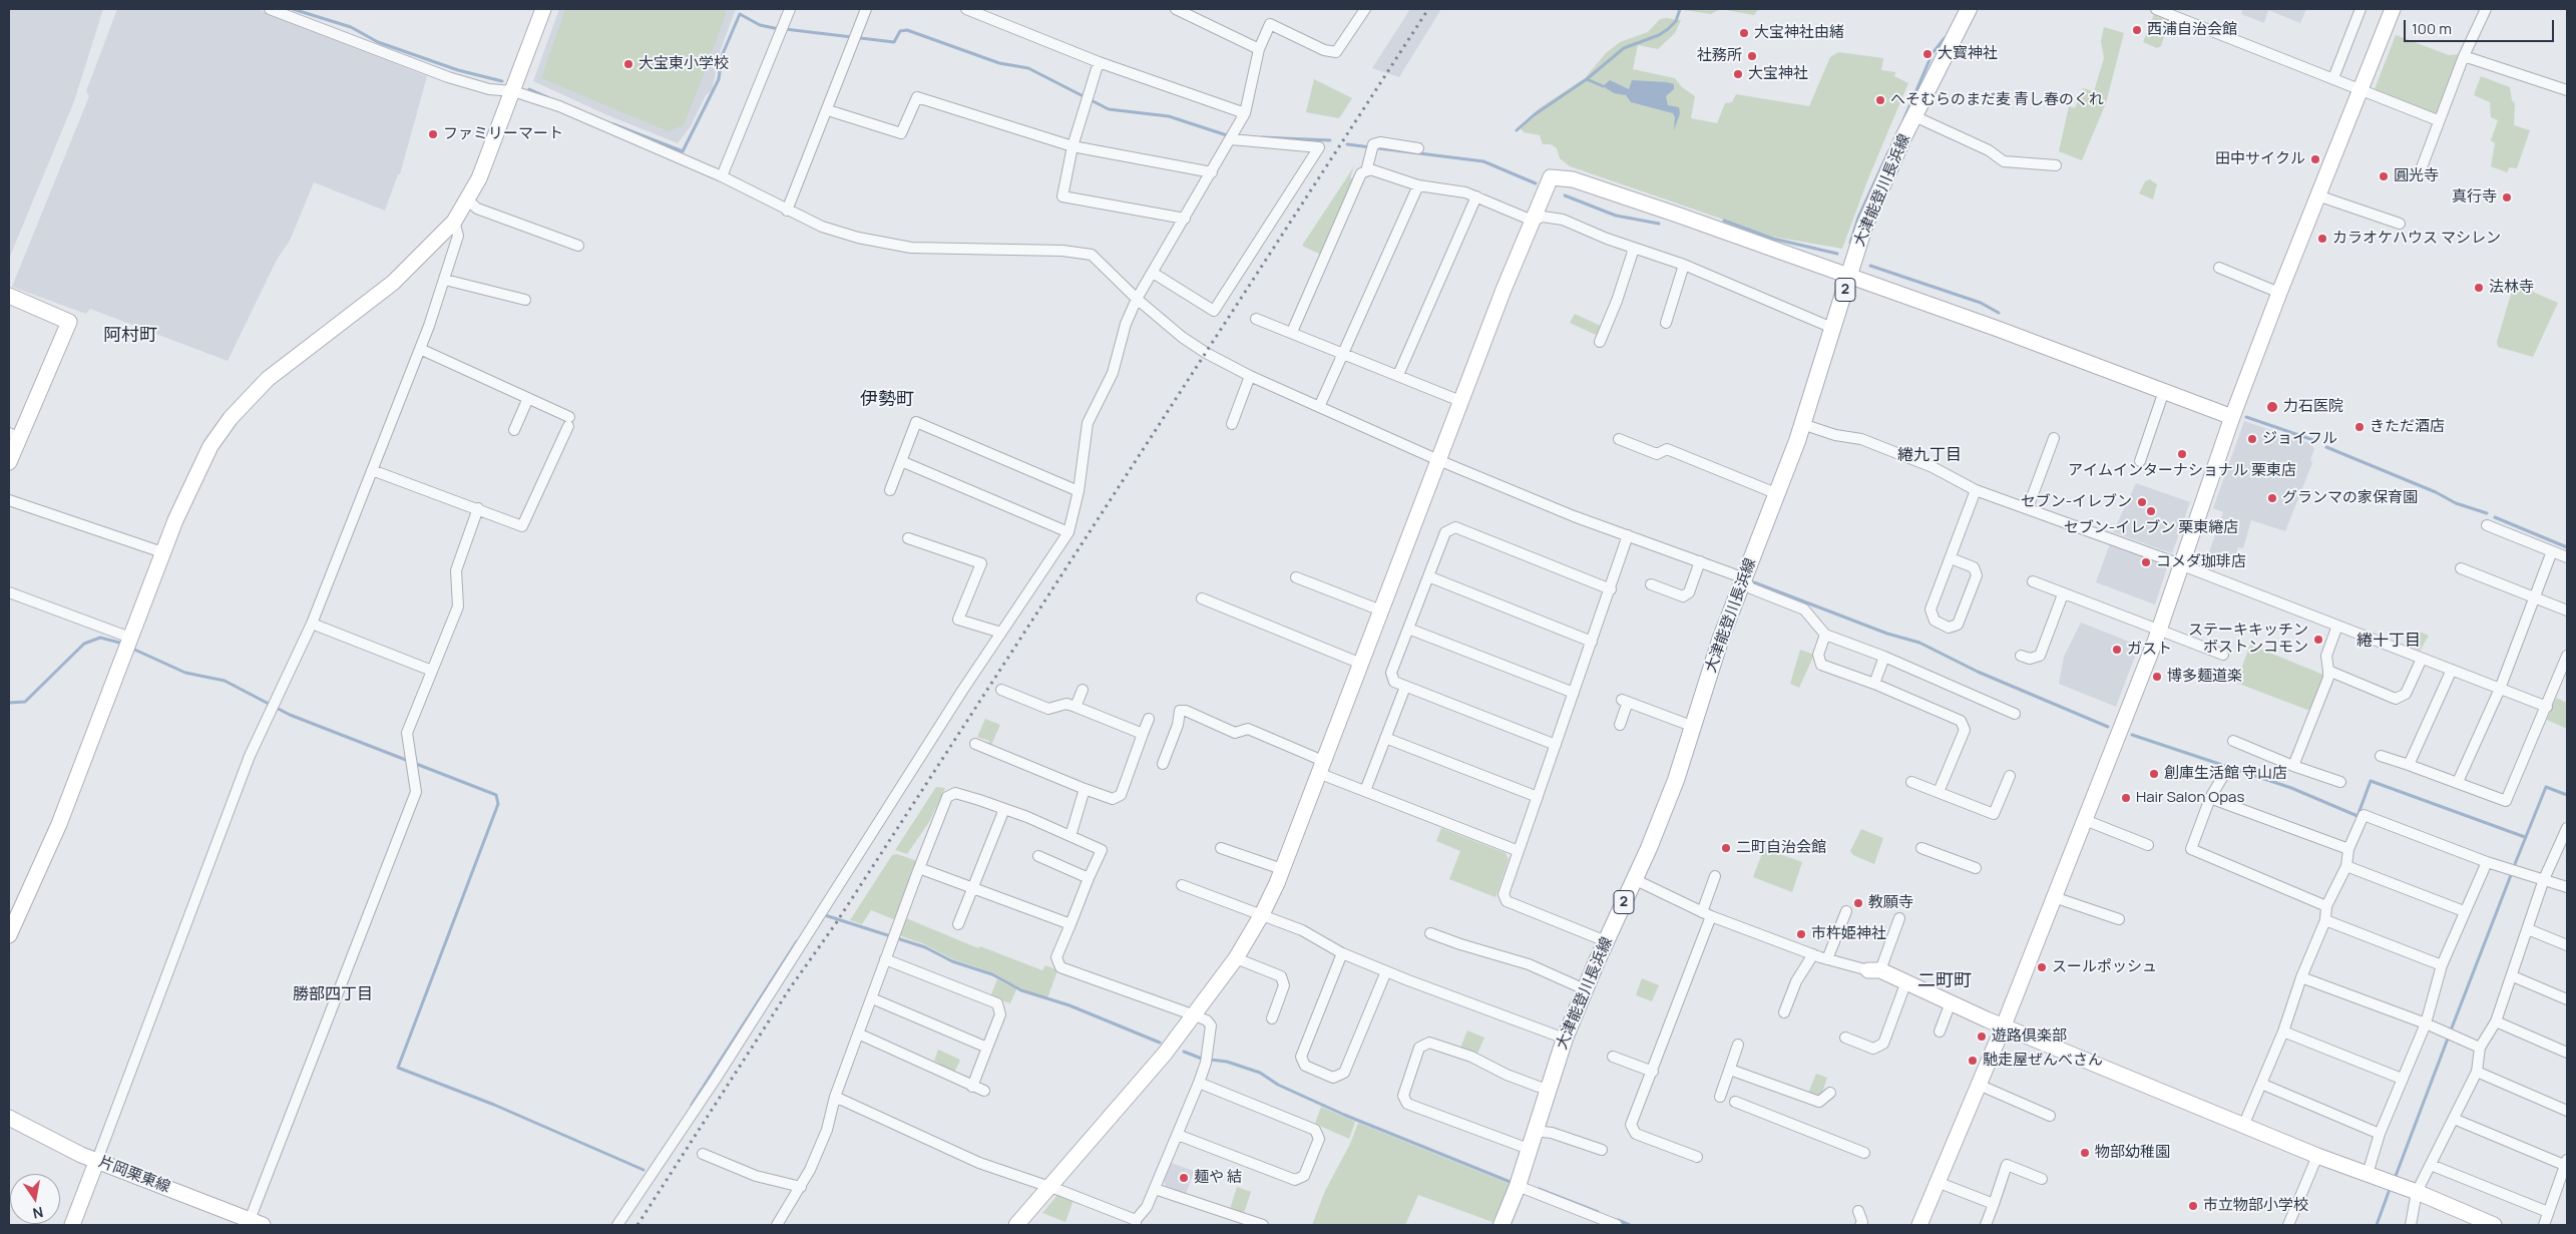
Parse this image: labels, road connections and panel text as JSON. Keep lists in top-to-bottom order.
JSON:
{
  "streets": {
    "main road": ["大津能登川長浜線", "2"],
    "street": ["片岡栗東線"]
  },
  "districts": [
    "阿村町",
    "伊勢町",
    "綣九丁目",
    "綣十丁目",
    "二町町",
    "勝部四丁目"
  ],
  "places": [
    "西浦自治会館",
    "大宝神社由緒",
    "大寳神社",
    "社務所",
    "大宝東小学校",
    "大宝神社",
    "へそむらのまだ麦 青し春のくれ",
    "ファミリーマート",
    "田中サイクル",
    "圓光寺",
    "真行寺",
    "カラオケハウス マシレン",
    "法林寺",
    "力石医院",
    "きただ酒店",
    "ジョイフル",
    "アイムインターナショナル 栗東店",
    "グランマの家保育園",
    "セブン-イレブン",
    "セブン-イレブン 栗東綣店",
    "コメダ珈琲店",
    "ステーキキッチン ボストンコモン",
    "ガスト",
    "博多麺道楽",
    "創庫生活館 守山店",
    "Hair Salon Opas",
    "二町自治会館",
    "教願寺",
    "市杵姫神社",
    "スールポッシュ",
    "遊路倶楽部",
    "馳走屋ぜんべさん",
    "物部幼稚園",
    "麺や 結",
    "市立物部小学校"
  ],
  "scale_bar": "100 m",
  "north": "bottom"
}
